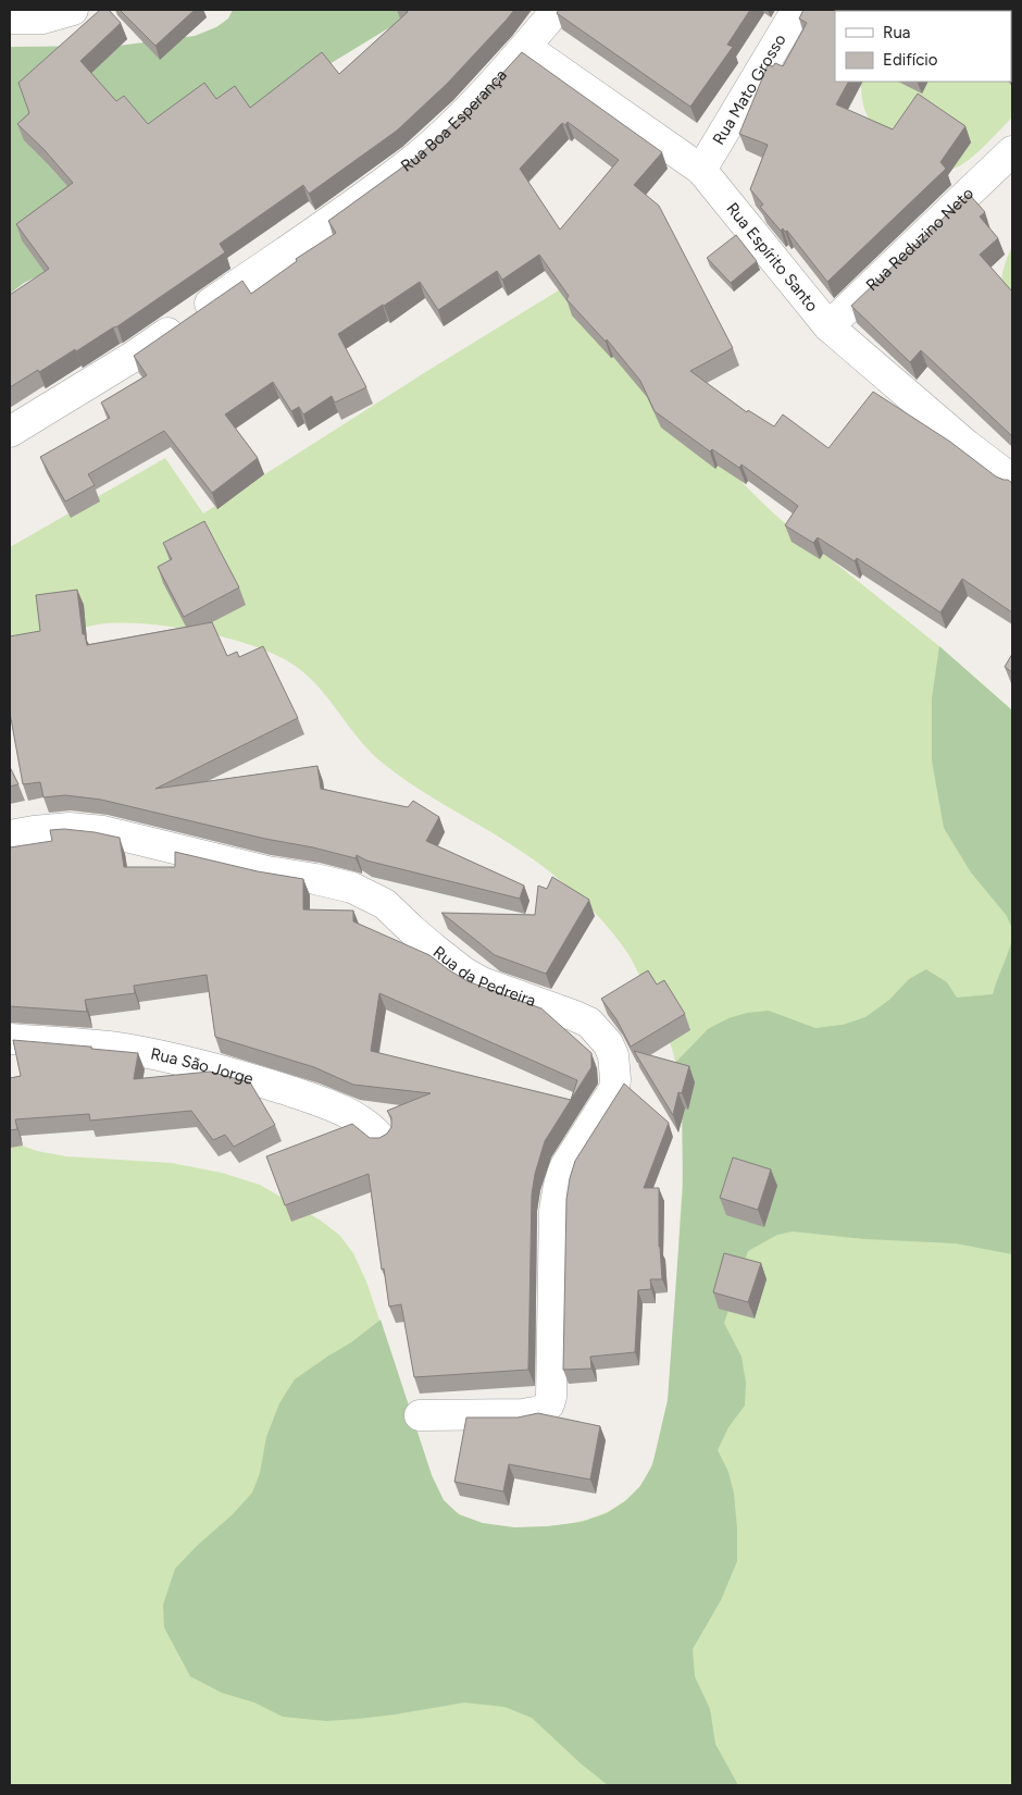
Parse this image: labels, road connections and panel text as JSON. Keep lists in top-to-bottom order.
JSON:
{
  "streets": {
    "street": [
      "Rua Mato Grosso",
      "Rua Boa Esperança",
      "Rua Reduzino Neto",
      "Rua Espírito Santo",
      "Rua da Pedreira",
      "Rua São Jorge"
    ]
  },
  "crossings": [
    ["Rua Mato Grosso", "Rua Espírito Santo"],
    ["Rua Boa Esperança", "Rua Espírito Santo"],
    ["Rua Reduzino Neto", "Rua Espírito Santo"]
  ],
  "legend": ["Rua", "Edifício"]
}
